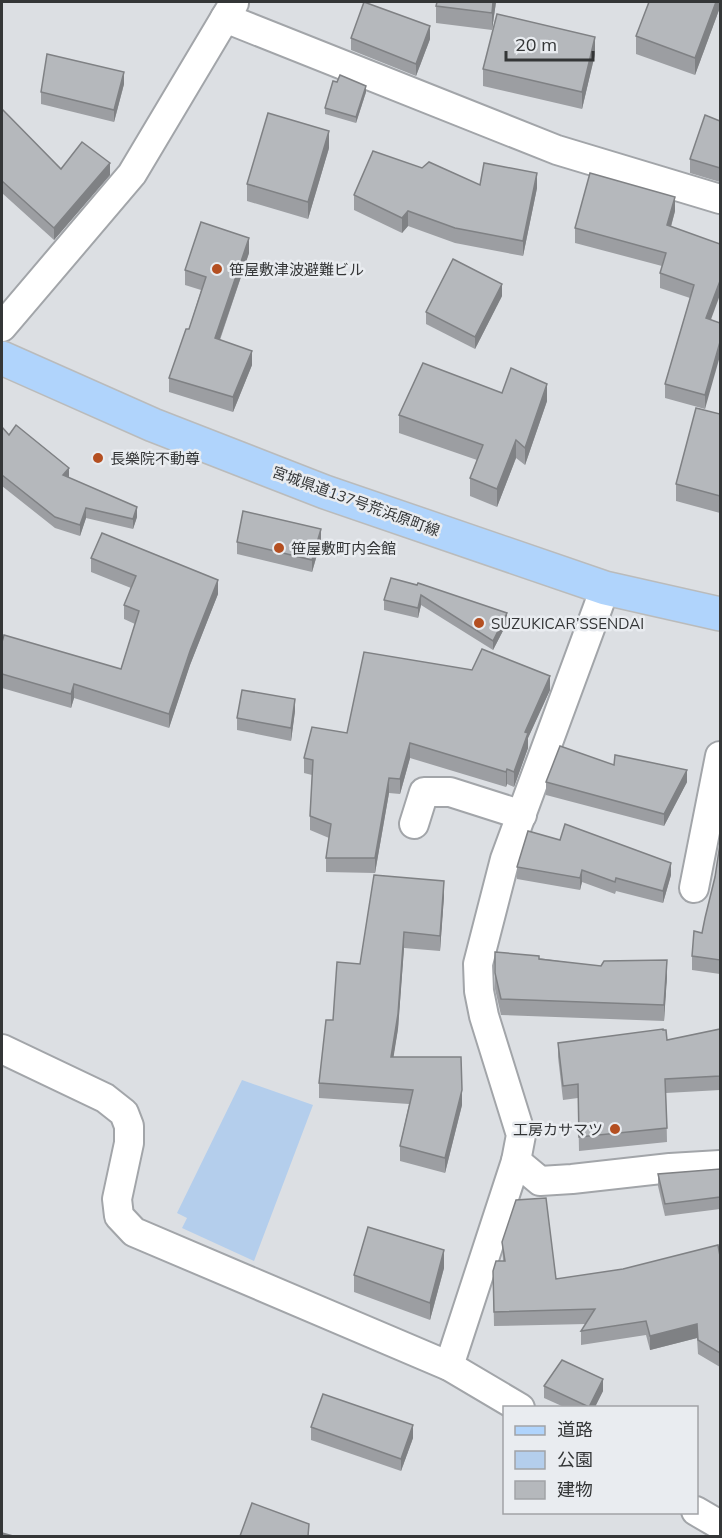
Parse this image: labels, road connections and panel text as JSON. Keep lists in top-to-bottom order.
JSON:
{
  "streets": {
    "main road": ["宮城県道137号荒浜原町線"]
  },
  "places": [
    "笹屋敷津波避難ビル",
    "長樂院不動尊",
    "笹屋敷町内会館",
    "SUZUKICAR’SSENDAI",
    "工房カサマツ"
  ],
  "legend": ["道路", "公園", "建物"],
  "scale_bar": "20 m"
}
